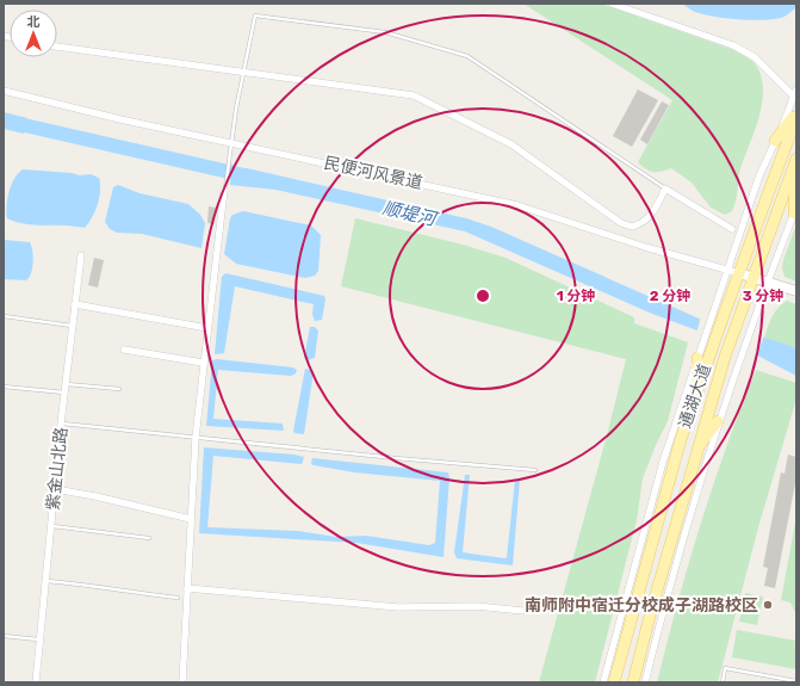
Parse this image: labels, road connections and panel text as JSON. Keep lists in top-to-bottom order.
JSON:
{
  "streets": {
    "main road": ["通湖大道"],
    "street": ["民便河风景道", "紫金山北路"]
  },
  "crossings": [
    ["民便河风景道", "通湖大道"]
  ],
  "water": ["顺堤河"],
  "places": ["南师附中宿迁分校成子湖路校区"],
  "north": "top",
  "rings": ["1 分钟", "2 分钟", "3 分钟"]
}
